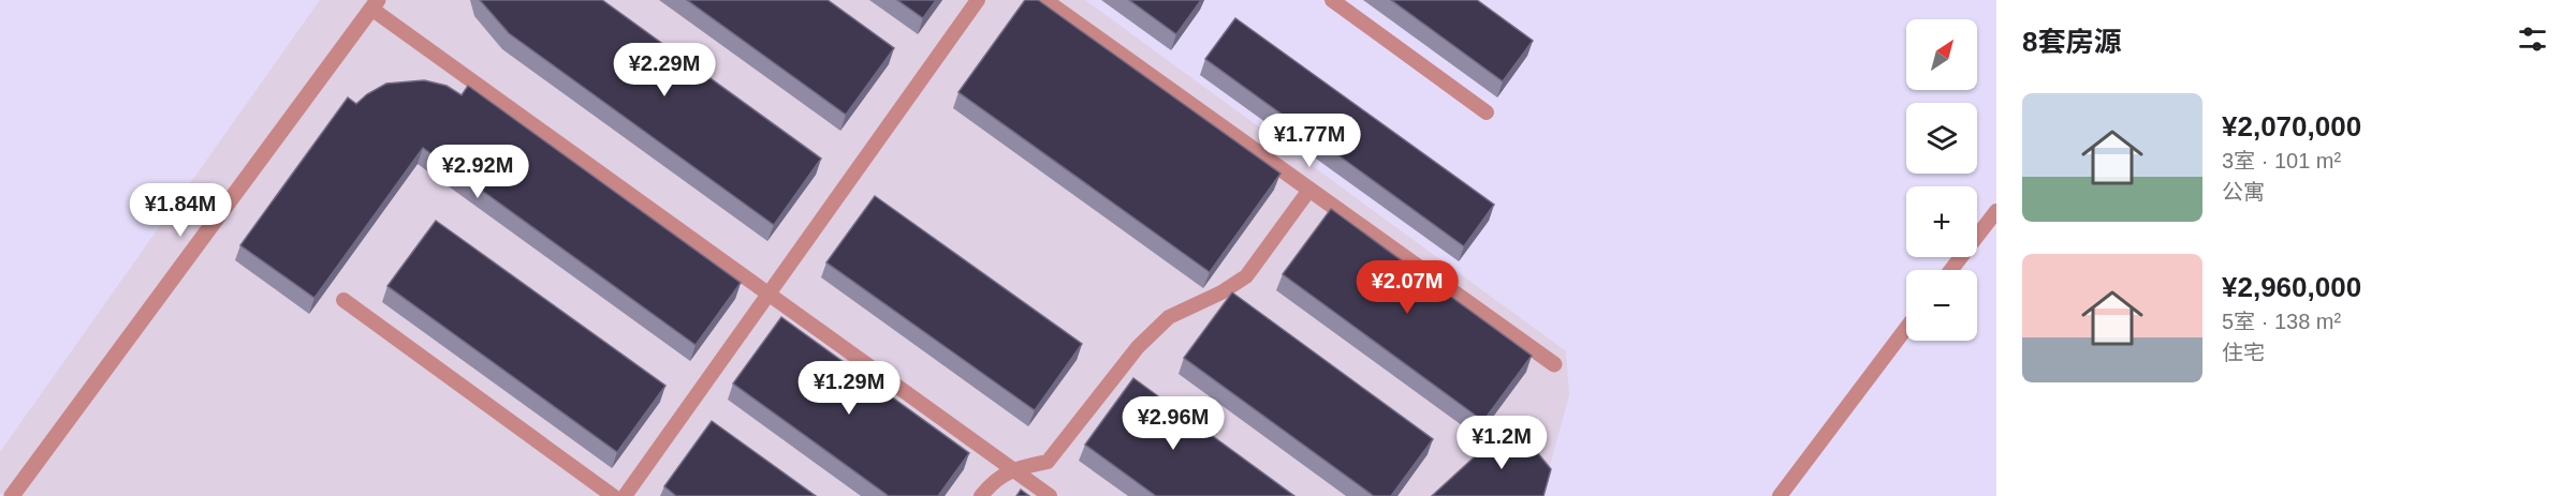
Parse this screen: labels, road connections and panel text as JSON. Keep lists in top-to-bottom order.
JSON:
{
  "north": "top right",
  "page": {
    "heading": "8套房源",
    "map_buttons": ["+", "−"],
    "price": [
      "¥2.29M",
      "¥1.77M",
      "¥2.92M",
      "¥1.84M",
      "¥2.07M",
      "¥1.29M",
      "¥2.96M",
      "¥1.2M"
    ],
    "list": [
      {
        "name": "¥2,070,000",
        "note": "3室 · 101 m² · 公寓"
      },
      {
        "name": "¥2,960,000",
        "note": "5室 · 138 m² · 住宅"
      }
    ]
  }
}
